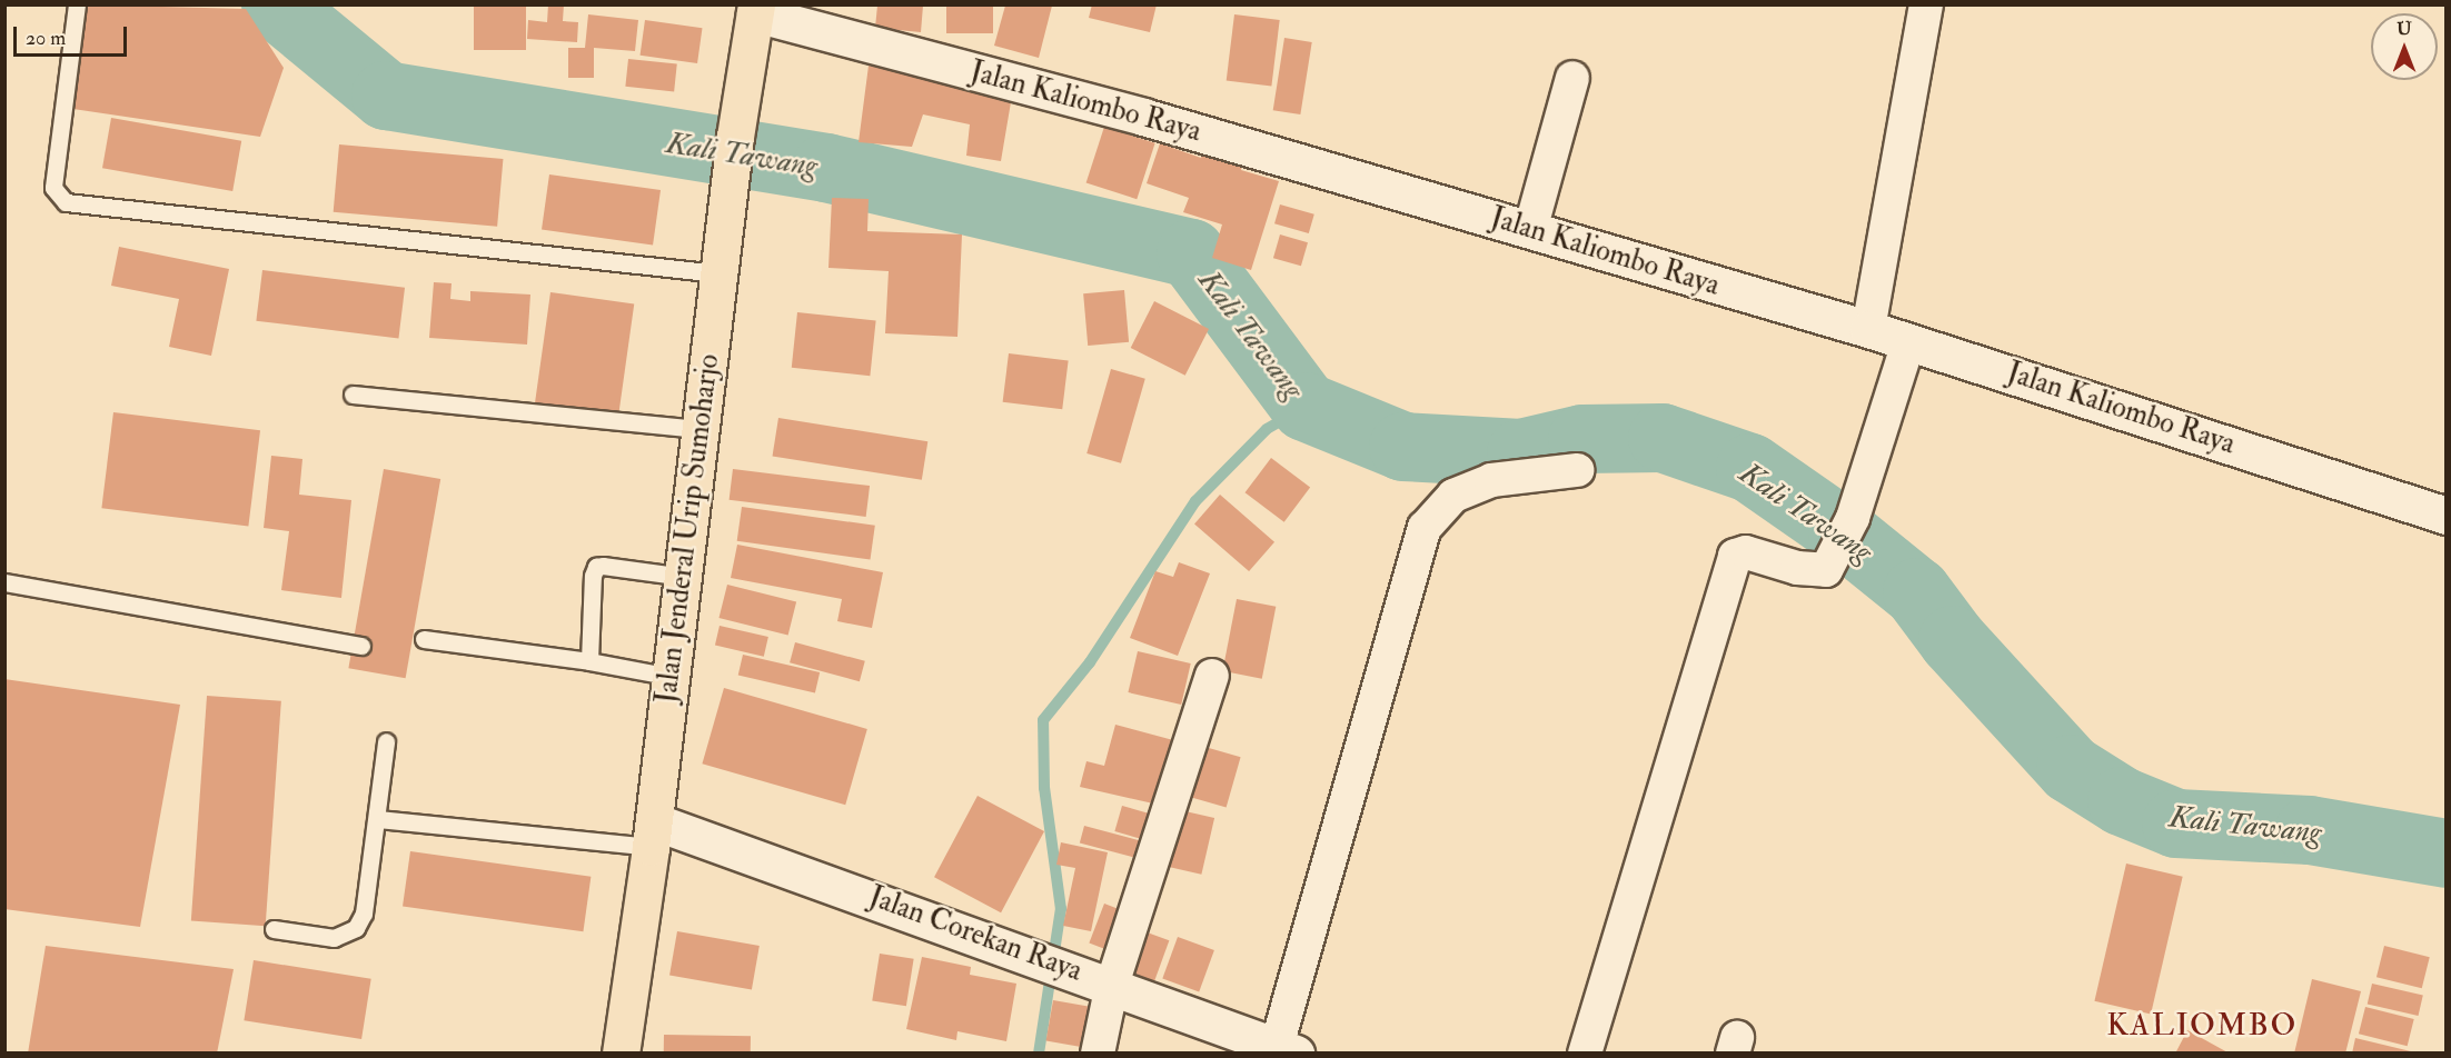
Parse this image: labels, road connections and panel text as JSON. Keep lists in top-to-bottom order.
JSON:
{
  "streets": {
    "highway": ["Jalan Jenderal Urip Sumoharjo"],
    "street": ["Jalan Kaliombo Raya", "Jalan Corekan Raya"]
  },
  "crossings": [
    ["Jalan Kaliombo Raya", "Jalan Jenderal Urip Sumoharjo"],
    ["Jalan Jenderal Urip Sumoharjo", "Jalan Corekan Raya"]
  ],
  "districts": ["KALIOMBO"],
  "water": ["Kali Tawang"],
  "scale_bar": "20 m",
  "north": "top"
}
